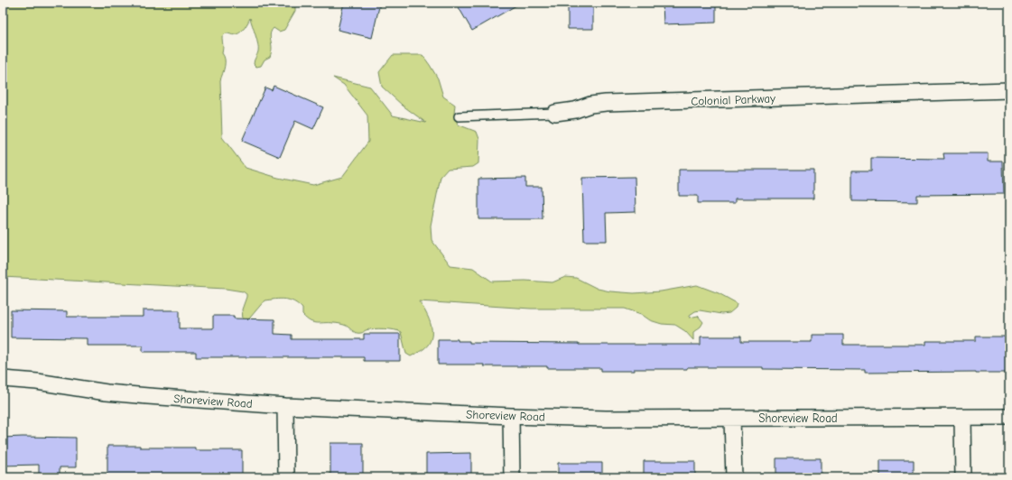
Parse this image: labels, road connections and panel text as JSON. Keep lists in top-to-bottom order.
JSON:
{
  "streets": {
    "street": ["Colonial Parkway", "Shoreview Road"]
  }
}
